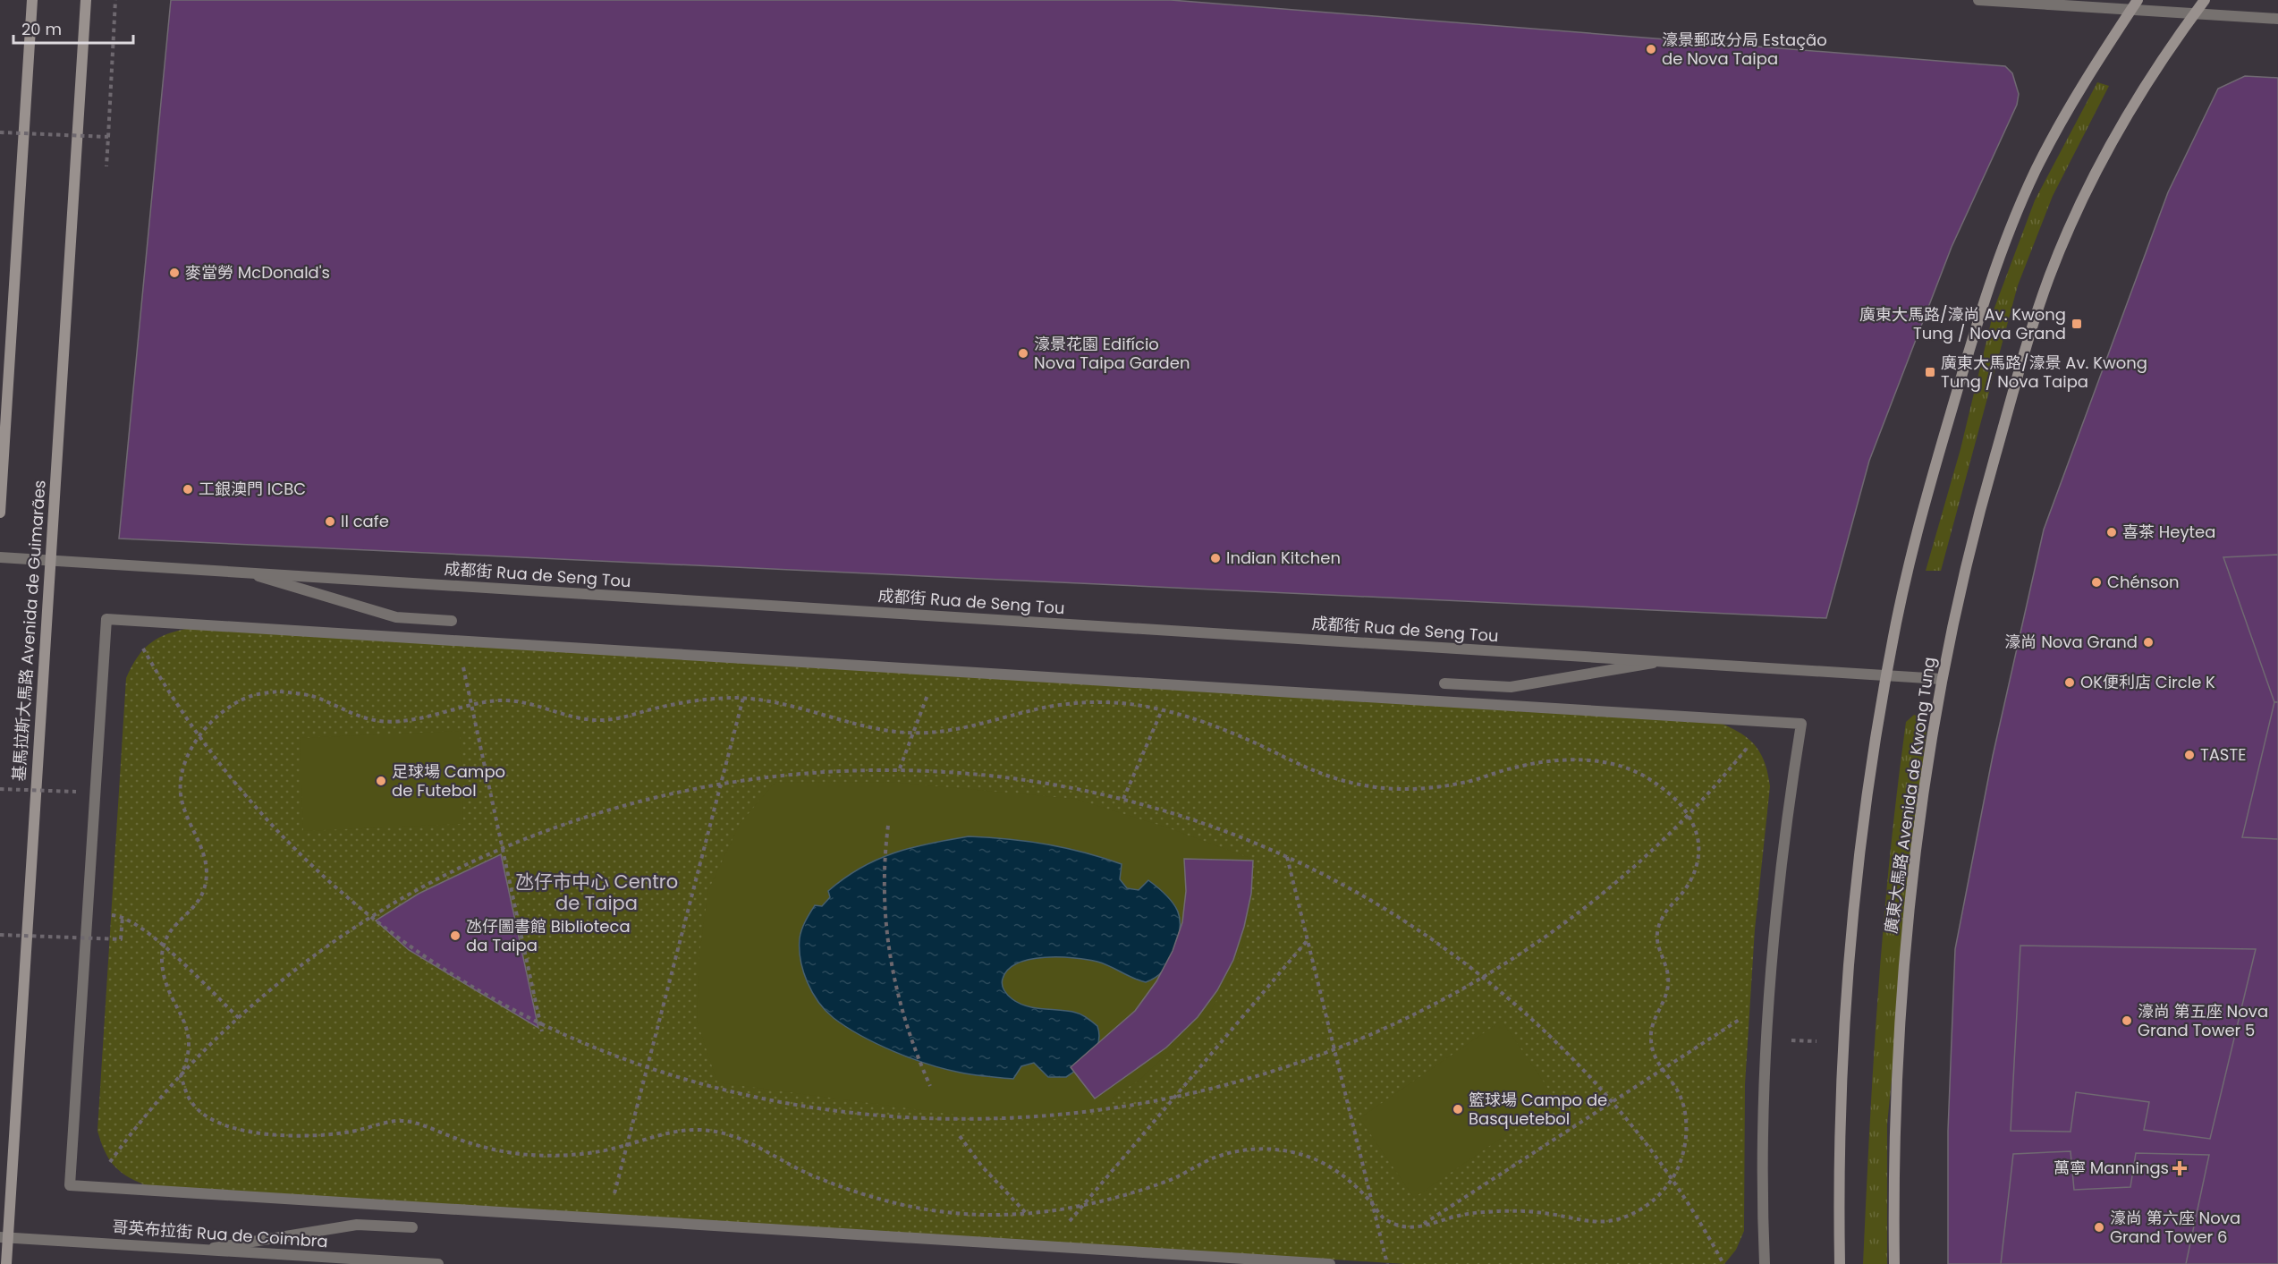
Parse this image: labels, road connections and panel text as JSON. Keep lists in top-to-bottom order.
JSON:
{
  "streets": {
    "main road": ["基馬拉斯大馬路 Avenida de Guimarães", "廣東大馬路 Avenida de Kwong Tung"],
    "street": ["成都街 Rua de Seng Tou", "哥英布拉街 Rua de Coimbra"]
  },
  "crossings": [
    ["成都街 Rua de Seng Tou", "基馬拉斯大馬路 Avenida de Guimarães"],
    ["成都街 Rua de Seng Tou", "廣東大馬路 Avenida de Kwong Tung"],
    ["基馬拉斯大馬路 Avenida de Guimarães", "哥英布拉街 Rua de Coimbra"]
  ],
  "districts": ["氹仔市中心 Centro de Taipa"],
  "places": {
    "other": [
      "濠景郵政分局 Estação de Nova Taipa",
      "麥當勞 McDonald's",
      "濠景花園 Edifício Nova Taipa Garden",
      "工銀澳門 ICBC",
      "Il cafe",
      "喜茶 Heytea",
      "Indian Kitchen",
      "Chénson",
      "濠尚 Nova Grand",
      "OK便利店 Circle K",
      "TASTE",
      "足球場 Campo de Futebol",
      "氹仔圖書館 Biblioteca da Taipa",
      "濠尚 第五座 Nova Grand Tower 5",
      "籃球場 Campo de Basquetebol",
      "濠尚 第六座 Nova Grand Tower 6"
    ],
    "transit": ["廣東大馬路/濠尚 Av. Kwong Tung / Nova Grand", "廣東大馬路/濠景 Av. Kwong Tung / Nova Taipa"],
    "health": ["萬寧 Mannings"]
  },
  "scale_bar": "20 m"
}
